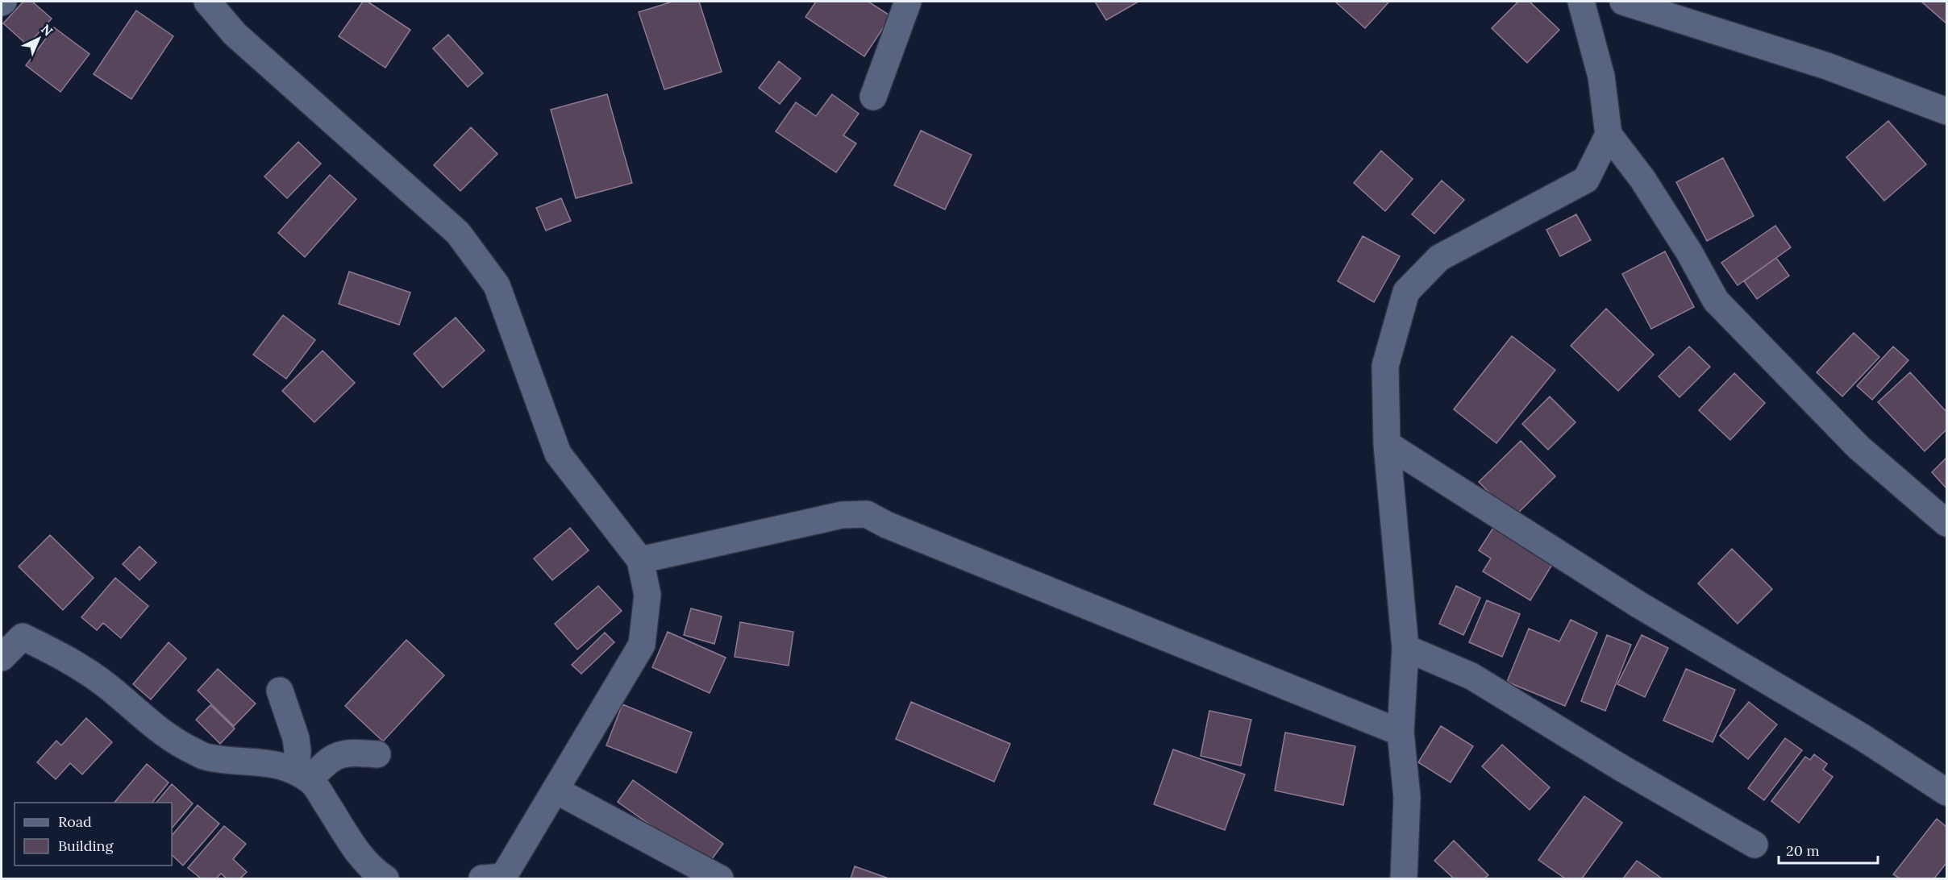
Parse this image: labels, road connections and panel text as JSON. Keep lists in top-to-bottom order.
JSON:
{
  "legend": ["Road", "Building"],
  "scale_bar": "20 m",
  "north": "top right"
}
